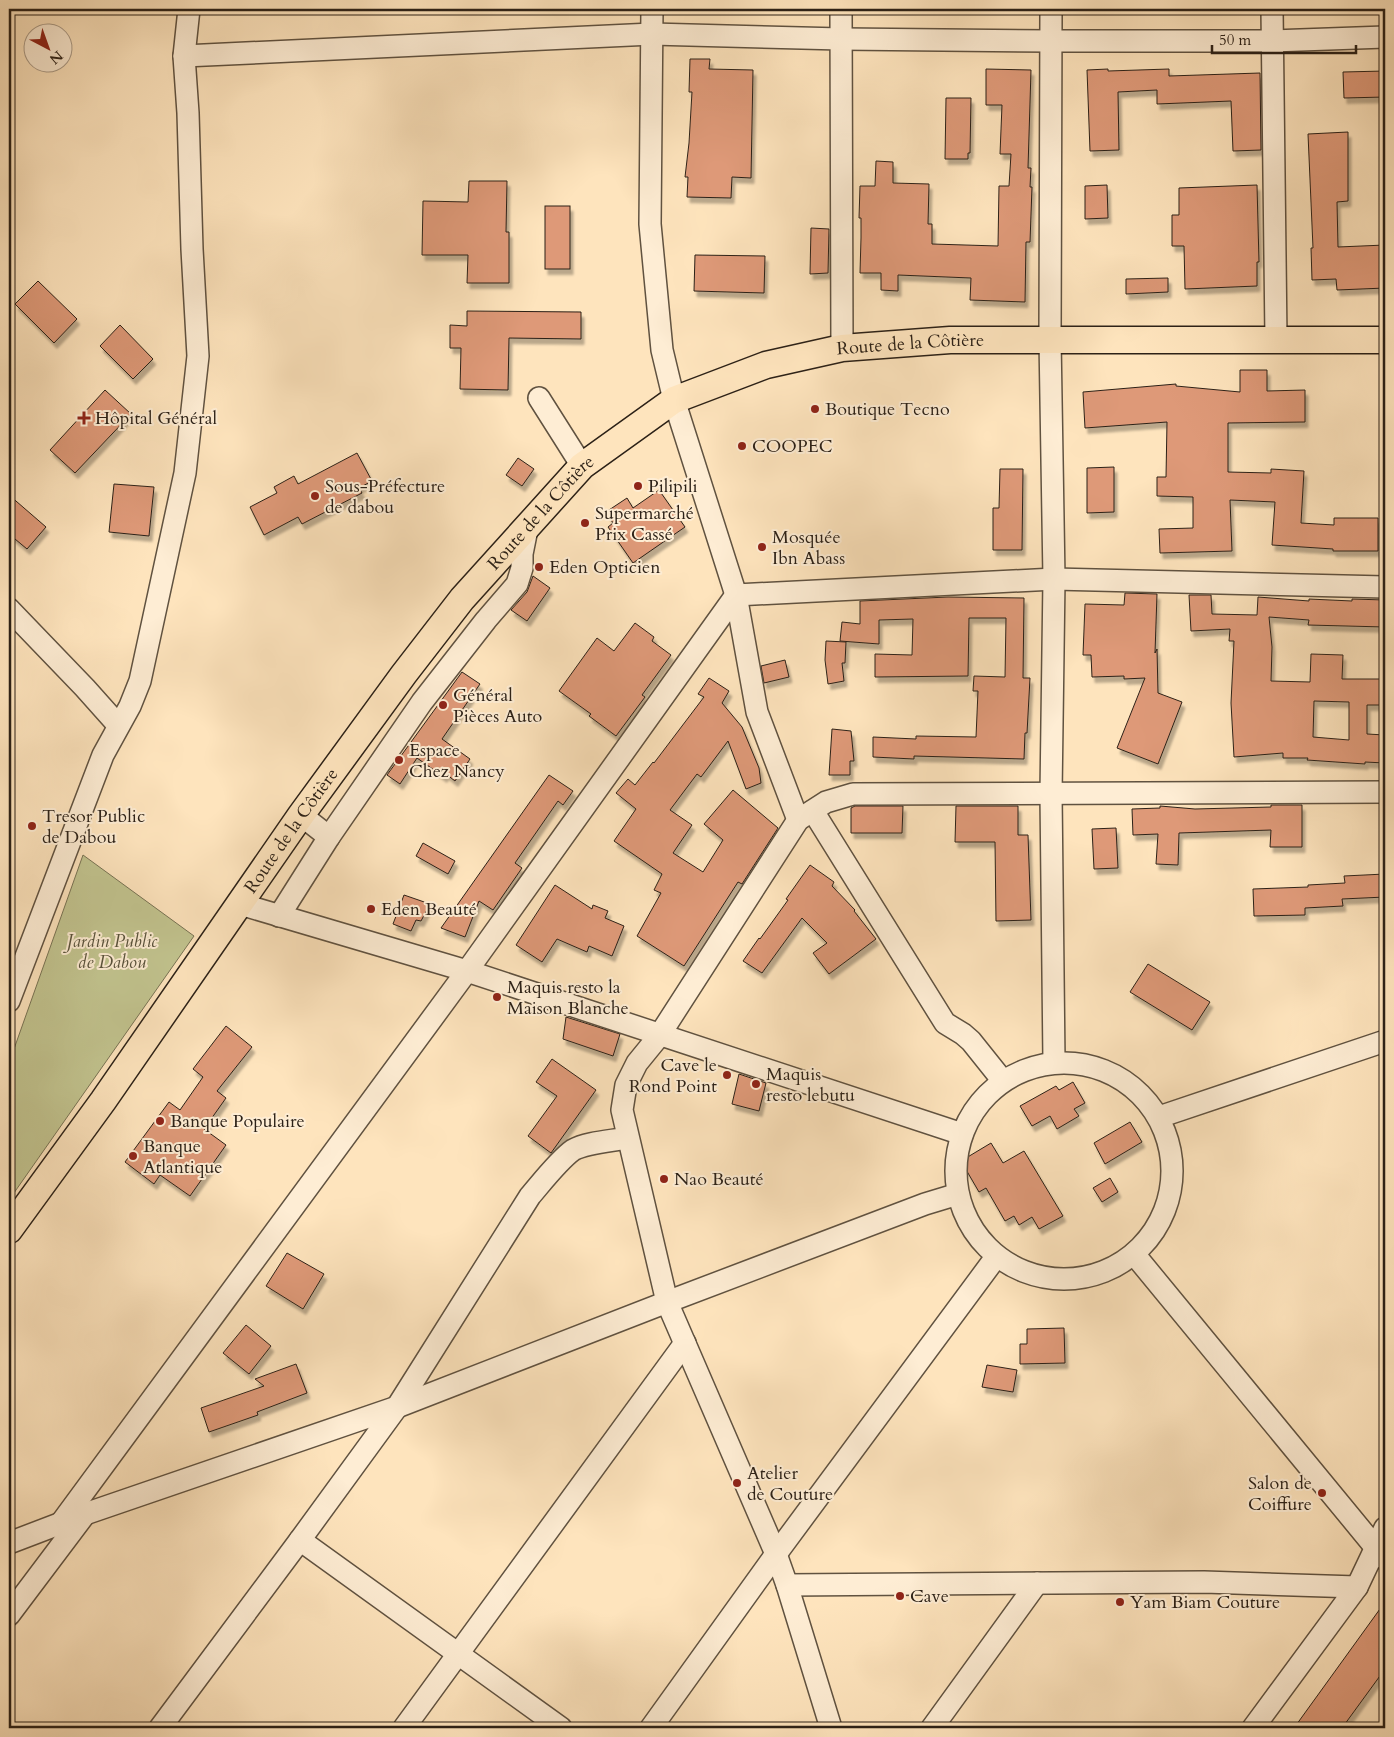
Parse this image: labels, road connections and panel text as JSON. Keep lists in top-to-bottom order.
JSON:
{
  "streets": {
    "main road": ["Route de la Côtière"]
  },
  "parks": ["Jardin Public de Dabou"],
  "places": {
    "other": [
      "Boutique Tecno",
      "COOPEC",
      "Pilipili",
      "Sous-Préfecture de dabou",
      "Supermarché Prix Cassé",
      "Mosquée Ibn Abass",
      "Eden Opticien",
      "Général Pièces Auto",
      "Espace Chez Nancy",
      "Tresor Public de Dabou",
      "Eden Beauté",
      "Maquis resto la Maison Blanche",
      "Cave le Rond Point",
      "Maquis resto lebutu",
      "Banque Populaire",
      "Banque Atlantique",
      "Nao Beauté",
      "Atelier de Couture",
      "Salon de Coiffure",
      "Cave",
      "Yam Biam Couture"
    ],
    "health": ["Hôpital Général"]
  },
  "scale_bar": "50 m",
  "north": "bottom right"
}
